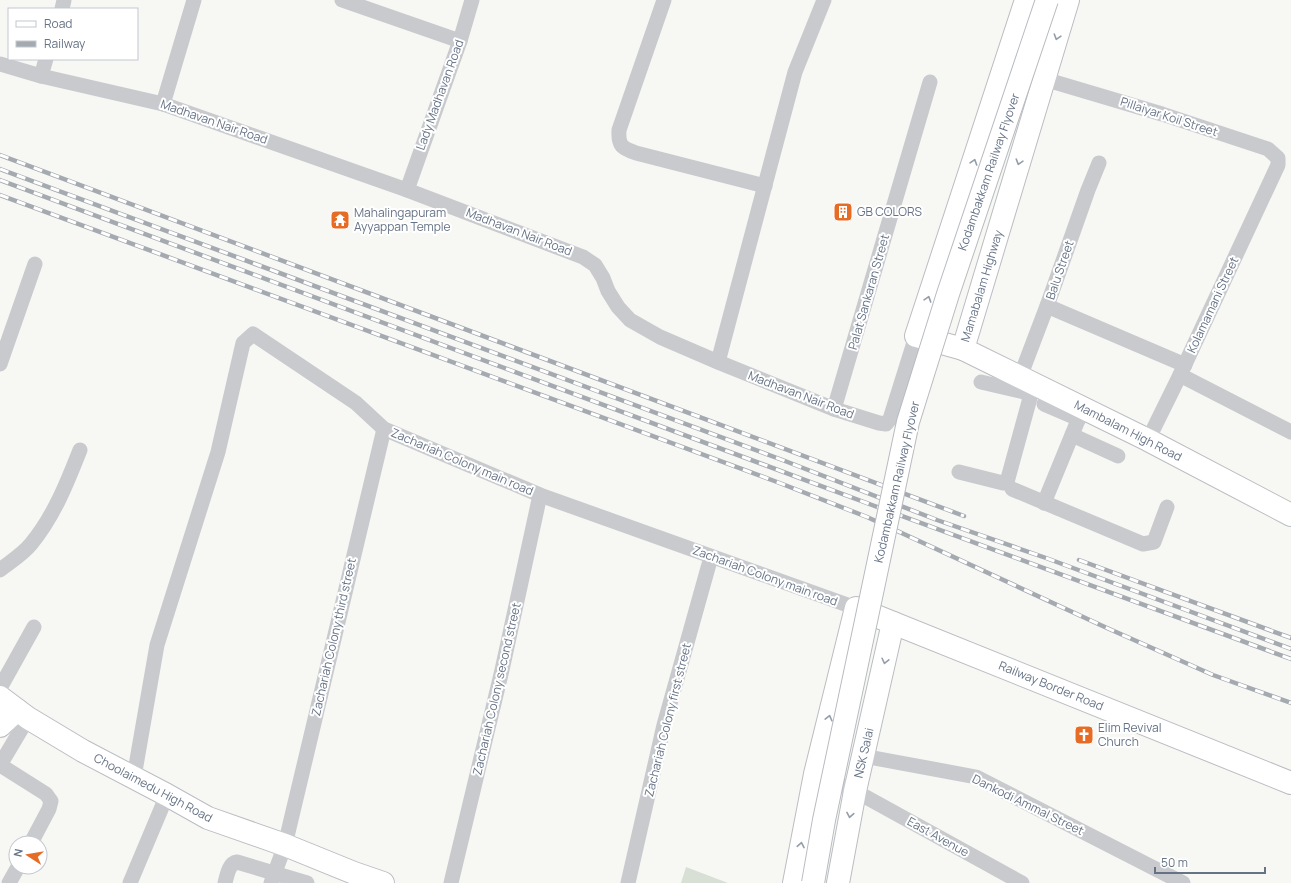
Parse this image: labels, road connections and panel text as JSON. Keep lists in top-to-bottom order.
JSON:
{
  "streets": {
    "street": [
      "Lady Madhavan Road",
      "Pillaiyar Koil Street",
      "Madhavan Nair Road",
      "Kodambakkam Railway Flyover",
      "Balu Street",
      "Mamabalam Highway",
      "Palat Sankaran Street",
      "Kolamamani Street",
      "Mambalam High Road",
      "Zachariah Colony main road",
      "Zachariah Colony third street",
      "Railway Border Road",
      "Zachariah Colony second street",
      "Zachariah Colony first street",
      "NSK Salai",
      "Choolaimedu High Road",
      "Dankodi Ammal Street",
      "East Avenue"
    ]
  },
  "crossings": [
    ["Lady Madhavan Road", "Madhavan Nair Road"],
    ["Pillaiyar Koil Street", "Mamabalam Highway"],
    ["Pillaiyar Koil Street", "Kolamamani Street"],
    ["Madhavan Nair Road", "Mamabalam Highway"],
    ["Madhavan Nair Road", "Palat Sankaran Street"],
    ["Balu Street", "Mambalam High Road"],
    ["Mamabalam Highway", "Mambalam High Road"],
    ["Kolamamani Street", "Mambalam High Road"],
    ["Zachariah Colony main road", "Zachariah Colony third street"],
    ["Zachariah Colony main road", "Railway Border Road"],
    ["Zachariah Colony main road", "Zachariah Colony second street"],
    ["Zachariah Colony main road", "Zachariah Colony first street"],
    ["Zachariah Colony main road", "Choolaimedu High Road"],
    ["Zachariah Colony third street", "Choolaimedu High Road"],
    ["Railway Border Road", "NSK Salai"],
    ["NSK Salai", "Dankodi Ammal Street"],
    ["NSK Salai", "East Avenue"]
  ],
  "places": {
    "building": ["GB COLORS"],
    "temple": ["Mahalingapuram Ayyappan Temple"],
    "church": ["Elim Revival Church"]
  },
  "legend": ["Road", "Railway"],
  "scale_bar": "50 m",
  "north": "left"
}
